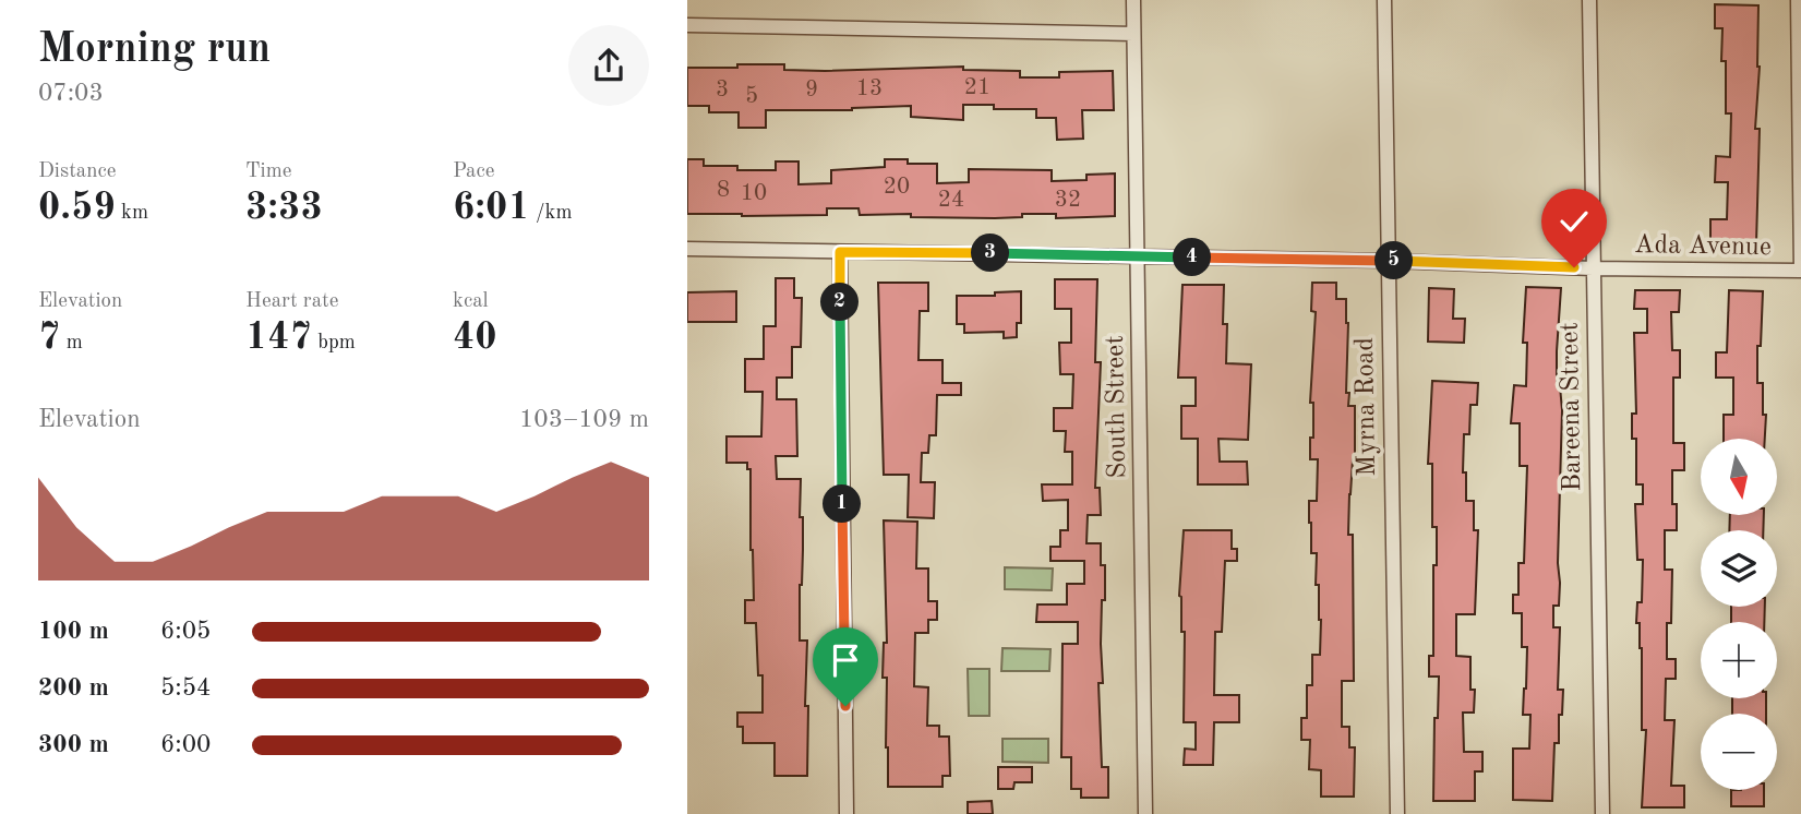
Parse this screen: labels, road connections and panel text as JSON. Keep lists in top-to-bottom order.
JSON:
{
  "streets": {
    "street": [
      "Ada Avenue",
      "South Street",
      "Myrna Road",
      "Bareena Street"
    ]
  },
  "crossings": [
    ["Ada Avenue", "South Street"],
    ["Ada Avenue", "Myrna Road"],
    ["Ada Avenue", "Bareena Street"]
  ],
  "house_numbers": [
    "21",
    "13",
    "3",
    "9",
    "5",
    "20",
    "8",
    "10",
    "24",
    "32"
  ],
  "north": "bottom",
  "page": {
    "heading": ["Morning run", "07:03"],
    "stats": [
      ["Distance", "0.59 km"],
      ["Time", "3:33"],
      ["Pace", "6:01 /km"],
      ["Elevation", "7 m"],
      ["Heart rate", "147 bpm"],
      ["kcal", "40"]
    ],
    "pins": [
      "3",
      "4",
      "5",
      "2",
      "1"
    ],
    "chart": ["Elevation", "103–109 m"],
    "map_buttons": ["+", "−"],
    "list": [
      {
        "name": "100 m",
        "note": "6:05"
      },
      {
        "name": "200 m",
        "note": "5:54"
      },
      {
        "name": "300 m",
        "note": "6:00"
      }
    ]
  }
}
